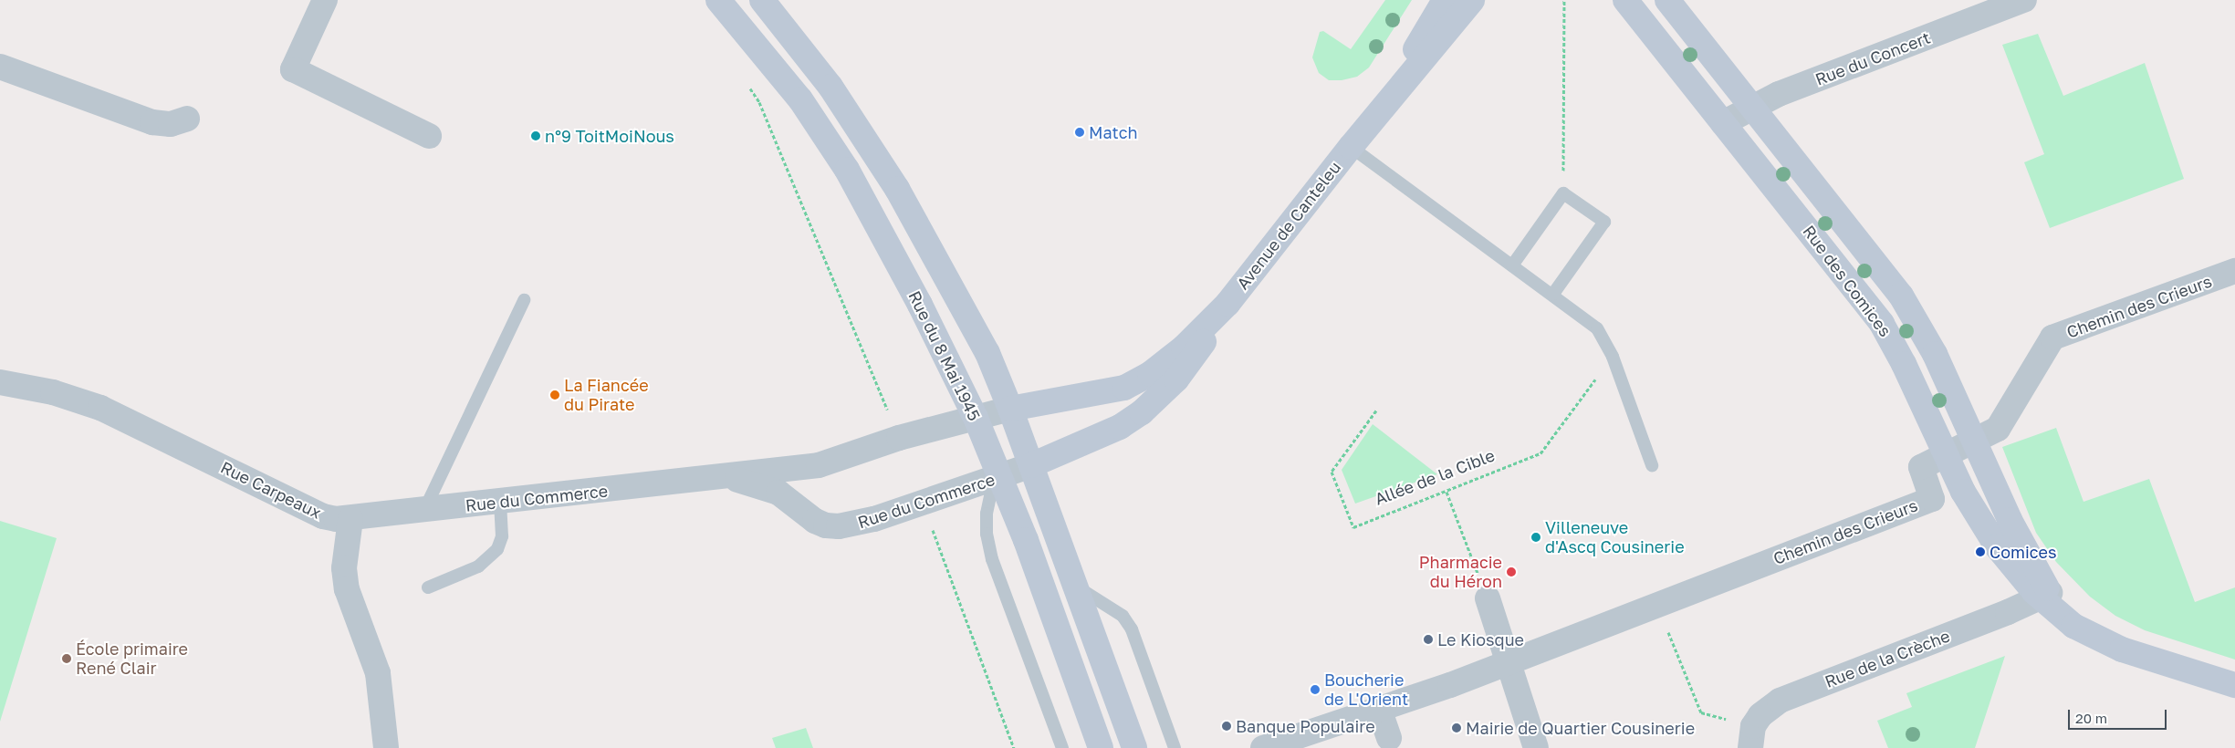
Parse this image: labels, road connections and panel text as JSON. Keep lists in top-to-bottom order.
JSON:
{
  "streets": {
    "street": [
      "Rue du Concert",
      "Avenue de Canteleu",
      "Rue des Comices",
      "Chemin des Crieurs",
      "Rue du 8 Mai 1945",
      "Rue Carpeaux",
      "Rue du Commerce",
      "Rue de la Crèche"
    ],
    "path": ["Allée de la Cible"]
  },
  "crossings": [
    ["Rue du Concert", "Rue des Comices"],
    ["Avenue de Canteleu", "Rue du Commerce"],
    ["Rue des Comices", "Chemin des Crieurs"],
    ["Rue des Comices", "Rue de la Crèche"],
    ["Rue du 8 Mai 1945", "Rue du Commerce"],
    ["Rue Carpeaux", "Rue du Commerce"]
  ],
  "places": [
    "Match",
    "n°9 ToitMoiNous",
    "La Fiancée du Pirate",
    "Villeneuve d'Ascq Cousinerie",
    "Comices",
    "Pharmacie du Héron",
    "Le Kiosque",
    "École primaire René Clair",
    "Boucherie de L'Orient",
    "Banque Populaire",
    "Mairie de Quartier Cousinerie"
  ],
  "scale_bar": "20 m"
}
